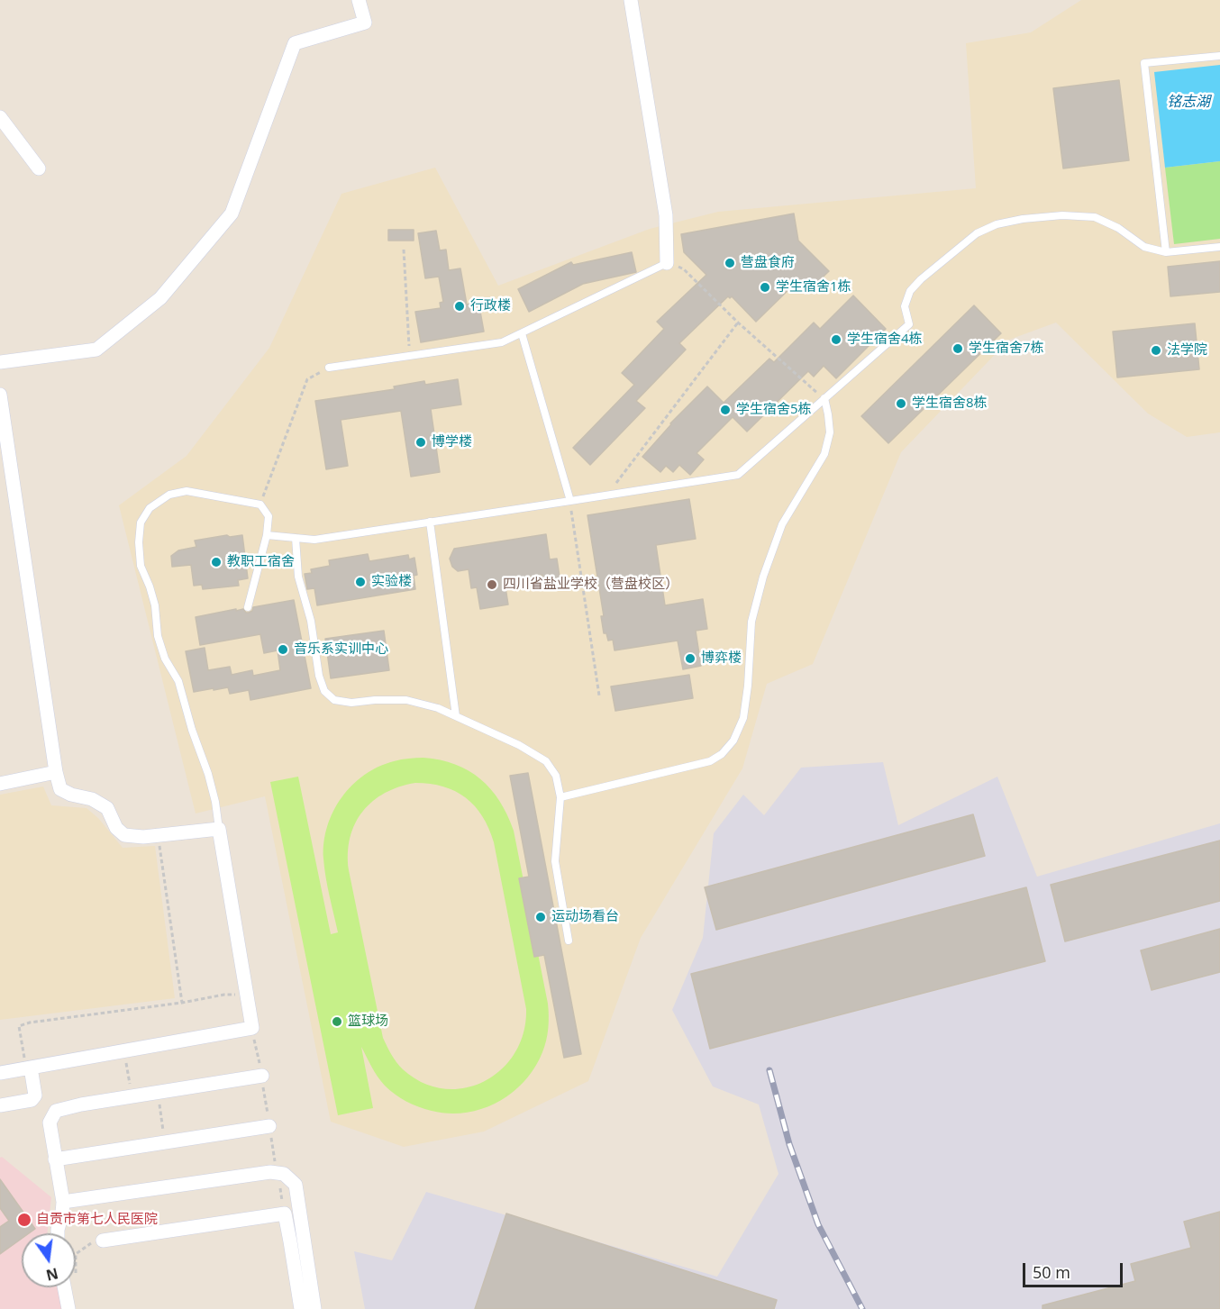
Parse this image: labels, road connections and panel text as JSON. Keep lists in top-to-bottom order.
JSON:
{
  "water": ["铭志湖"],
  "places": [
    "营盘食府",
    "学生宿舍1栋",
    "行政楼",
    "学生宿舍4栋",
    "学生宿舍7栋",
    "法学院",
    "学生宿舍8栋",
    "学生宿舍5栋",
    "博学楼",
    "教职工宿舍",
    "实验楼",
    "四川省盐业学校（营盘校区）",
    "音乐系实训中心",
    "博弈楼",
    "运动场看台",
    "篮球场",
    "自贡市第七人民医院"
  ],
  "scale_bar": "50 m",
  "north": "bottom"
}
